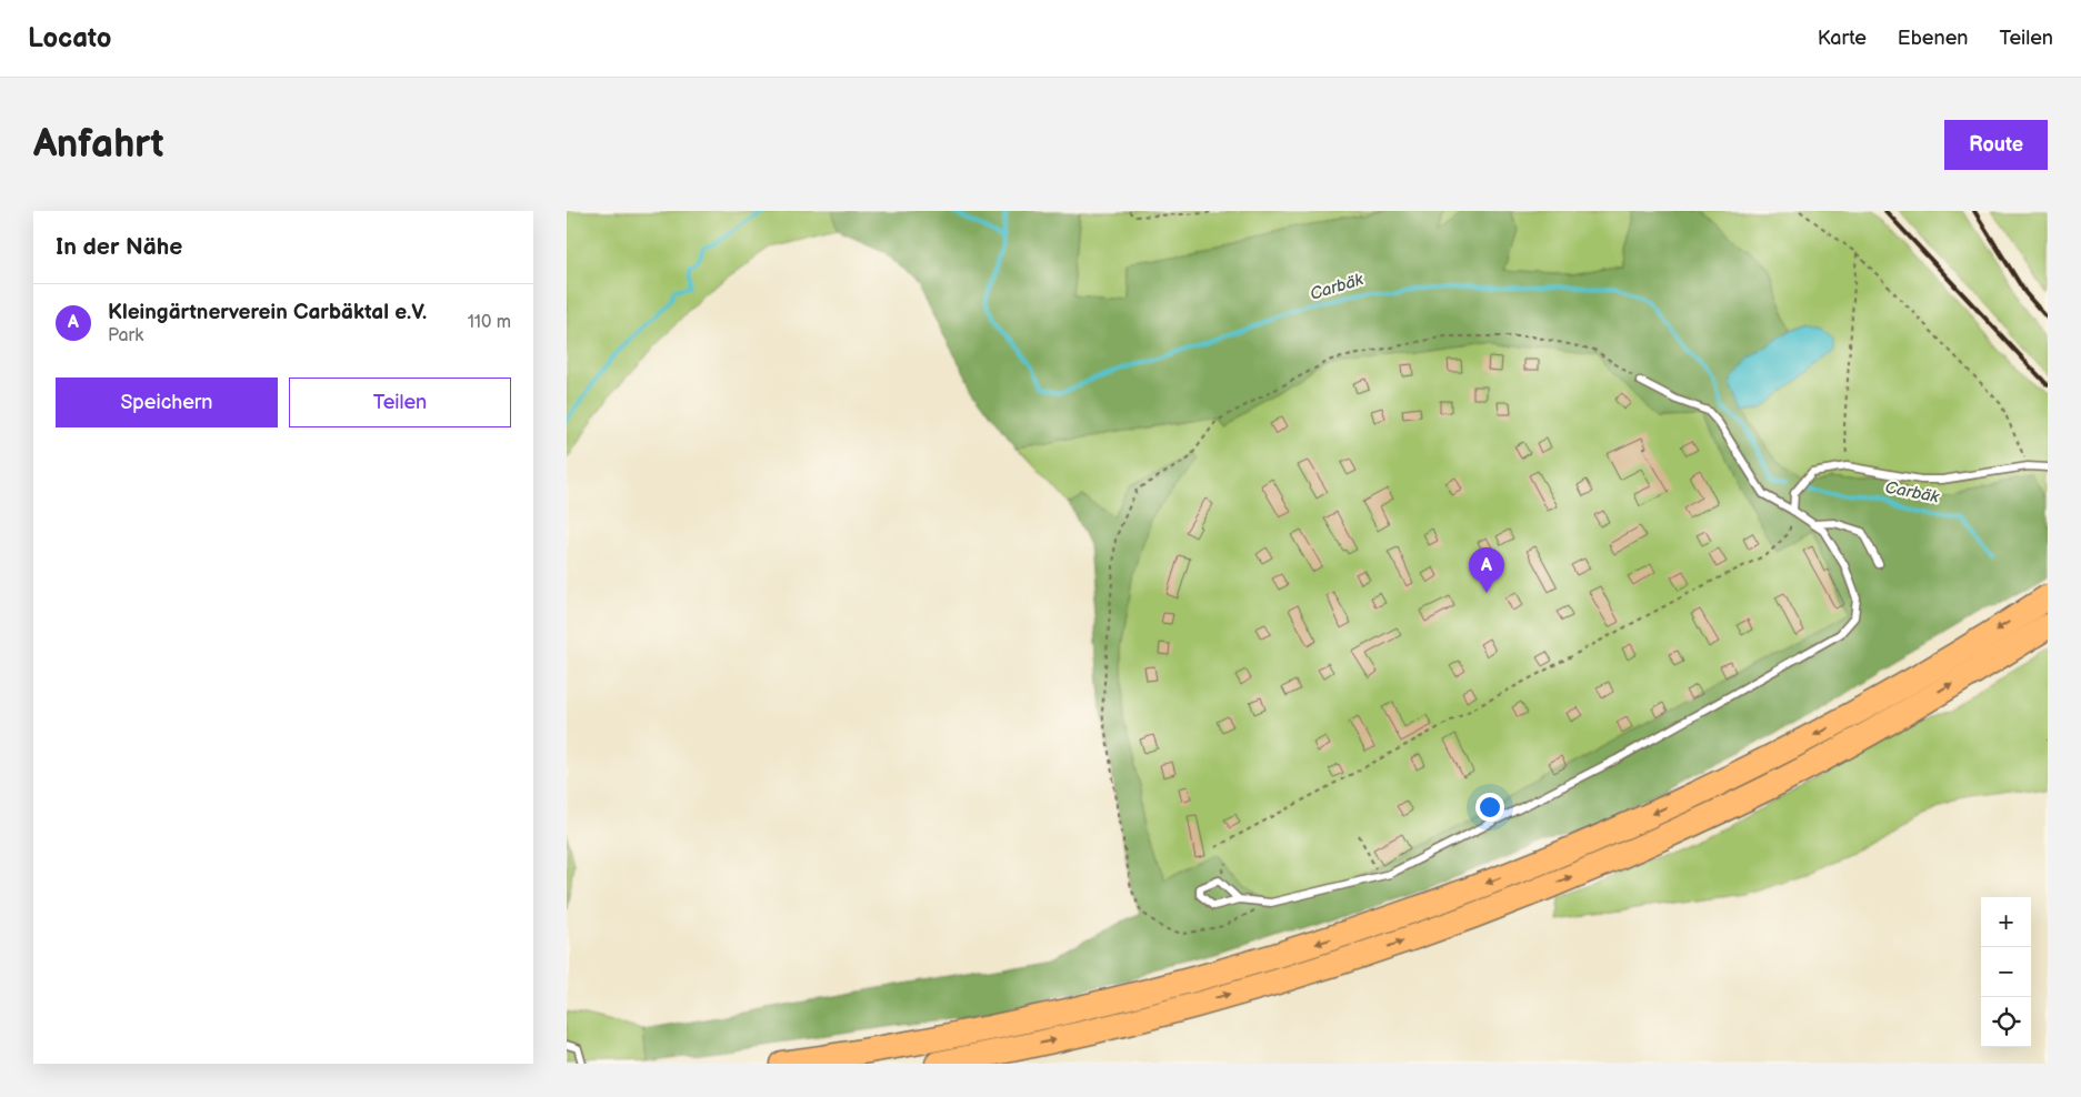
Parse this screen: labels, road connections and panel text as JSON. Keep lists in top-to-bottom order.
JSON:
{
  "water": ["Carbäk"],
  "page": {
    "header": "Locato",
    "nav": ["Karte", "Ebenen", "Teilen"],
    "buttons": [
      "Route",
      ["Speichern", "Teilen"]
    ],
    "title": "Anfahrt",
    "heading": "In der Nähe",
    "list": [
      {
        "mark": "A",
        "name": "Kleingärtnerverein Carbäktal e.V.",
        "note": "Park",
        "value": "110 m"
      }
    ],
    "pins": "A",
    "map_buttons": ["+", "−"]
  }
}
